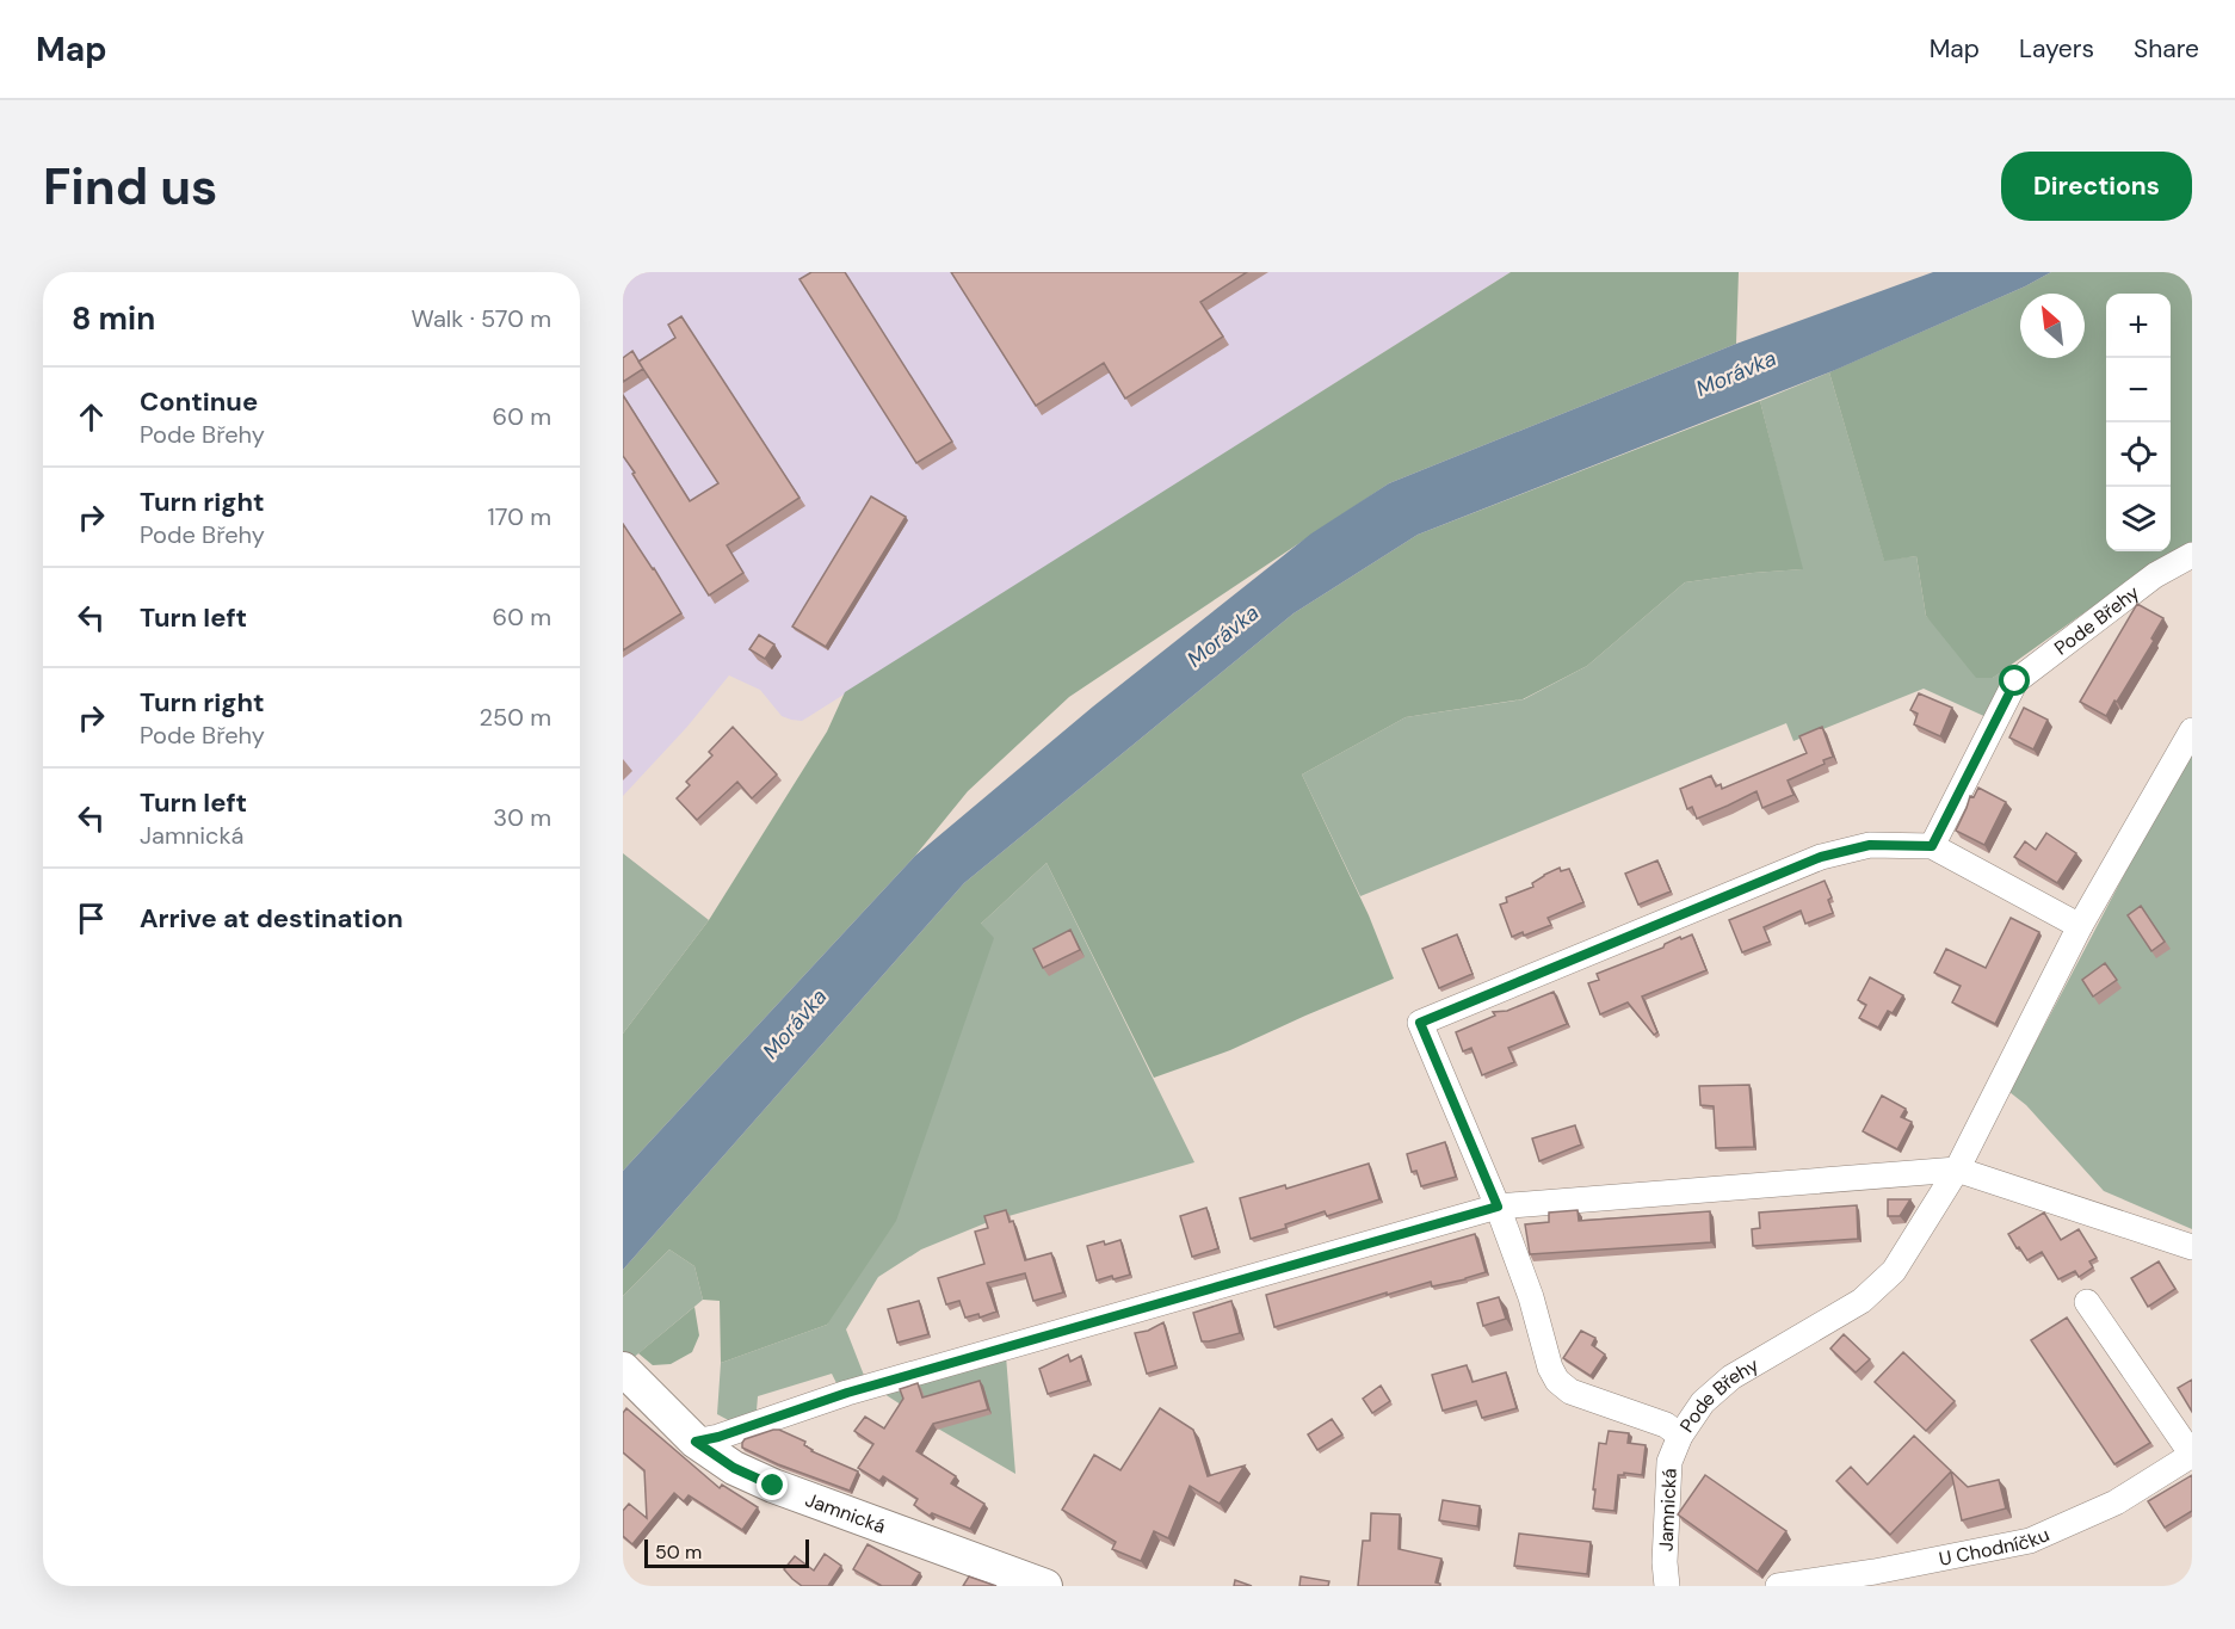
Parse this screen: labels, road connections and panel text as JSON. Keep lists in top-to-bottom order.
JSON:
{
  "streets": {
    "main road": ["Jamnická"],
    "street": ["Pode Břehy", "U Chodníčku"]
  },
  "crossings": [
    ["Pode Břehy", "Jamnická"]
  ],
  "water": ["Morávka"],
  "scale_bar": "50 m",
  "north": "top left",
  "page": {
    "header": "Map",
    "nav": ["Map", "Layers", "Share"],
    "buttons": "Directions",
    "title": "Find us",
    "heading": ["8 min", "Walk · 570 m"],
    "map_buttons": ["+", "−"],
    "list": [
      ["Continue", "Pode Břehy", "60 m"],
      ["Turn right", "Pode Břehy", "170 m"],
      ["Turn left", "60 m"],
      ["Turn right", "Pode Břehy", "250 m"],
      ["Turn left", "Jamnická", "30 m"],
      "Arrive at destination"
    ],
    "scale": "50 m"
  }
}
